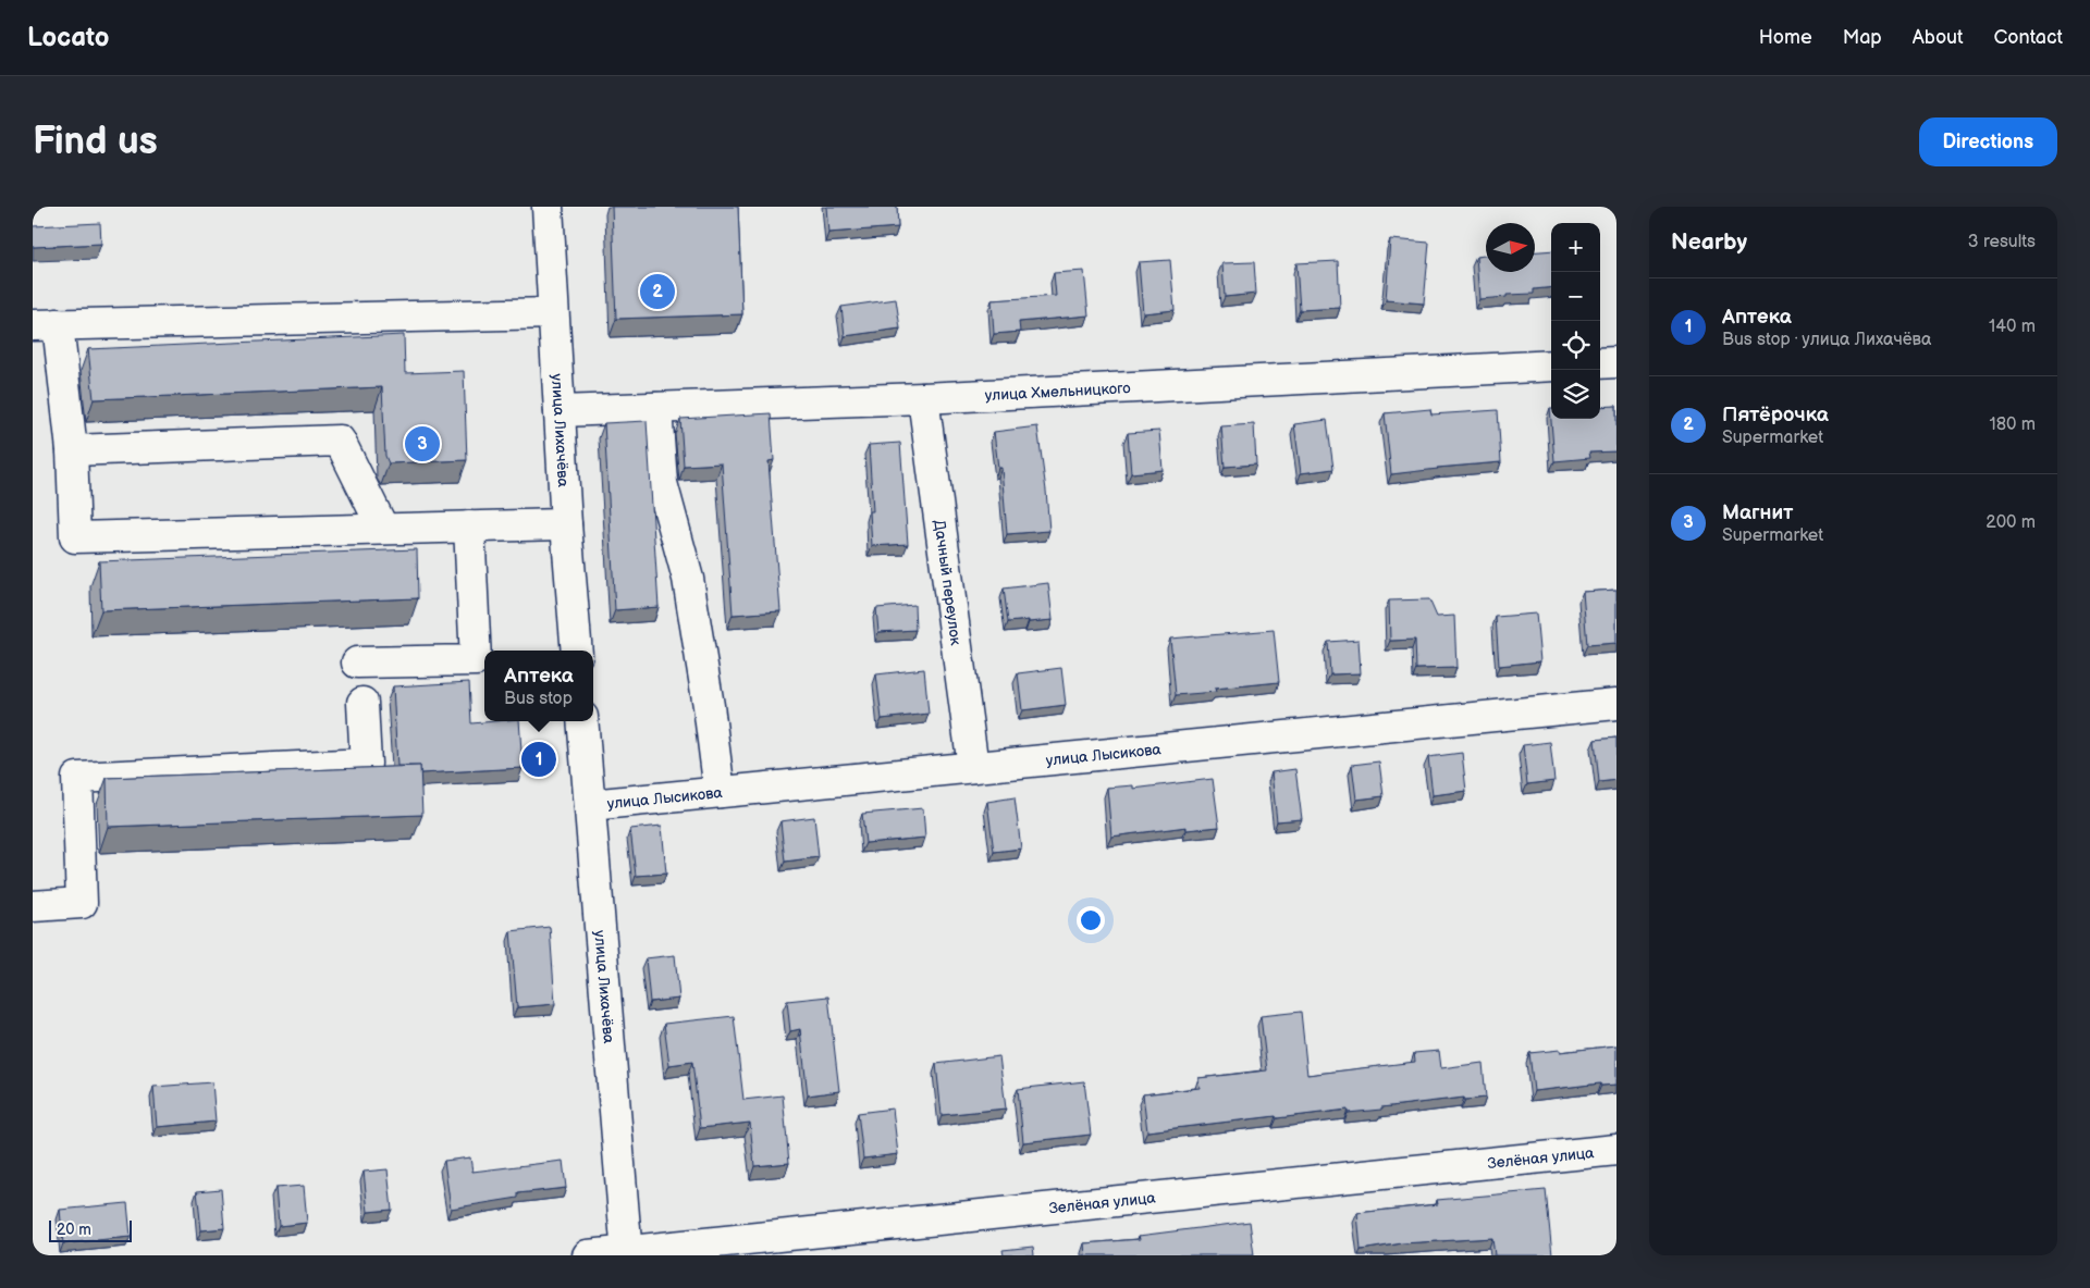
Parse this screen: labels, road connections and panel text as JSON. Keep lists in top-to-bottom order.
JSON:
{
  "streets": {
    "street": [
      "улица Хмельницкого",
      "улица Лихачёва",
      "Дачный переулок",
      "улица Лысикова",
      "Зелёная улица"
    ]
  },
  "crossings": [
    ["улица Хмельницкого", "улица Лихачёва"],
    ["улица Хмельницкого", "Дачный переулок"],
    ["улица Лихачёва", "улица Лысикова"],
    ["улица Лихачёва", "Зелёная улица"],
    ["Дачный переулок", "улица Лысикова"]
  ],
  "scale_bar": "20 m",
  "north": "right",
  "page": {
    "header": "Locato",
    "nav": [
      "Home",
      "Map",
      "About",
      "Contact"
    ],
    "buttons": "Directions",
    "title": "Find us",
    "heading": ["Nearby", "3 results"],
    "map_buttons": ["+", "−"],
    "pins": ["2", "3", "1"],
    "list": [
      {
        "mark": "1",
        "name": "Аптека",
        "note": "Bus stop · улица Лихачёва",
        "value": "140 m"
      },
      {
        "mark": "2",
        "name": "Пятёрочка",
        "note": "Supermarket",
        "value": "180 m"
      },
      {
        "mark": "3",
        "name": "Магнит",
        "note": "Supermarket",
        "value": "200 m"
      }
    ],
    "popup": ["Аптека", "Bus stop"],
    "scale": "20 m"
  }
}
